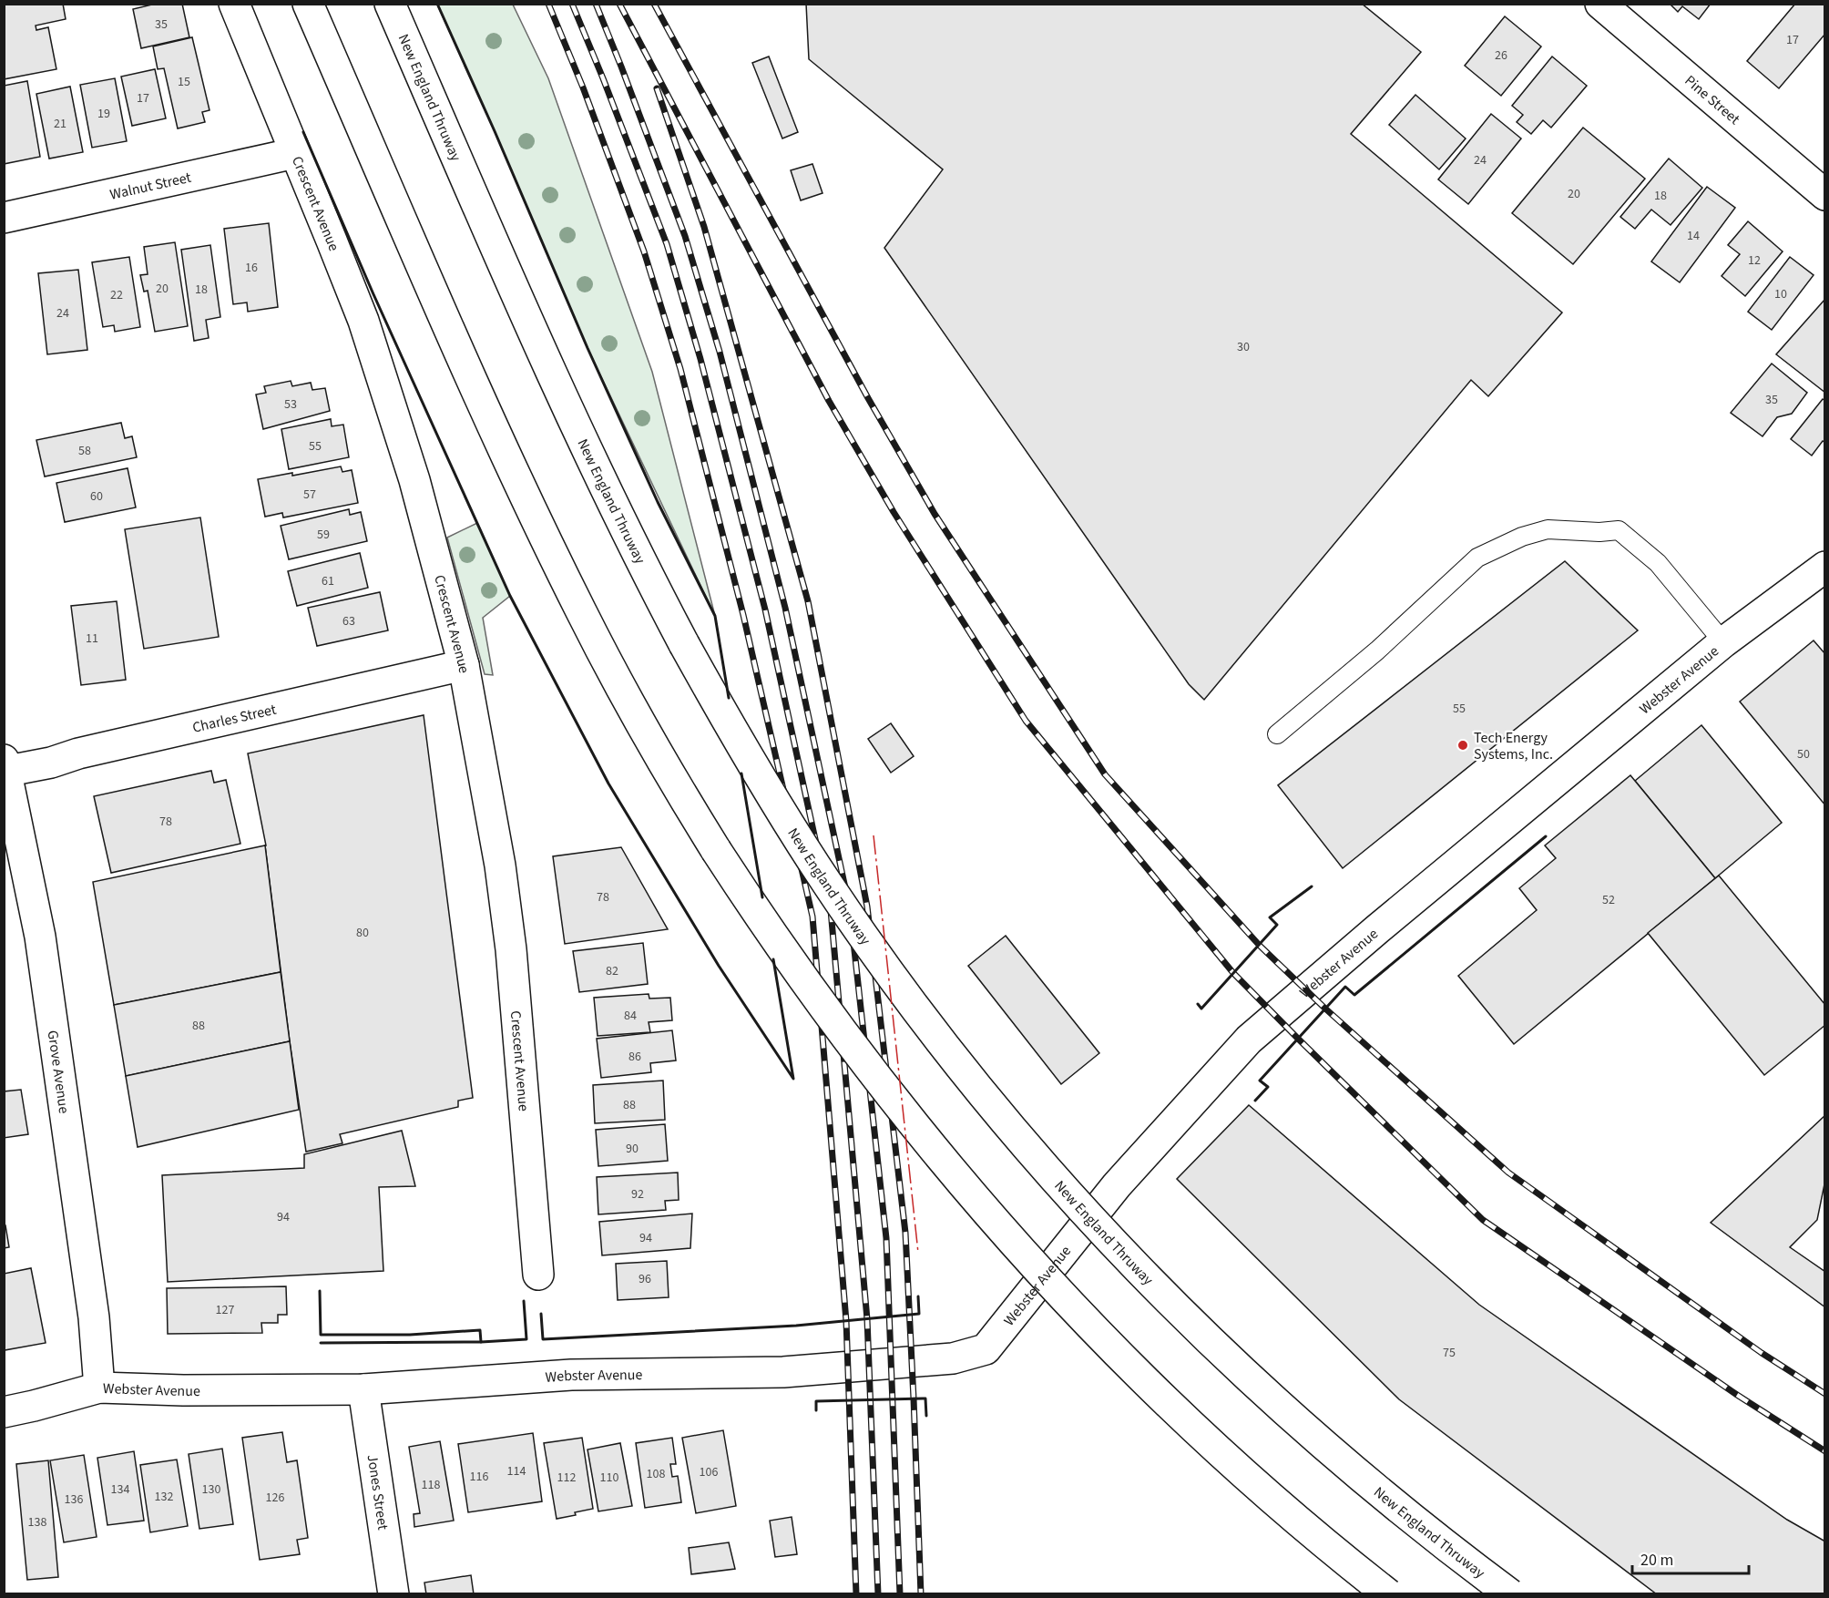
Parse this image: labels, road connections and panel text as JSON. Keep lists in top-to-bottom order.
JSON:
{
  "streets": {
    "main road": [
      "New England Thruway",
      "Pine Street",
      "Walnut Street",
      "Crescent Avenue",
      "Webster Avenue",
      "Charles Street",
      "Grove Avenue",
      "Jones Street"
    ]
  },
  "crossings": [
    ["Walnut Street", "Crescent Avenue"],
    ["Crescent Avenue", "Charles Street"],
    ["Webster Avenue", "Grove Avenue"],
    ["Webster Avenue", "Jones Street"],
    ["Charles Street", "Grove Avenue"]
  ],
  "places": ["Tech Energy Systems, Inc."],
  "house_numbers": [
    "35",
    "17",
    "26",
    "15",
    "17",
    "19",
    "21",
    "24",
    "20",
    "18",
    "14",
    "12",
    "16",
    "20",
    "18",
    "10",
    "22",
    "24",
    "30",
    "35",
    "53",
    "55",
    "58",
    "57",
    "60",
    "59",
    "61",
    "63",
    "11",
    "55",
    "50",
    "78",
    "78",
    "52",
    "80",
    "82",
    "84",
    "88",
    "86",
    "88",
    "90",
    "92",
    "94",
    "94",
    "96",
    "127",
    "75",
    "114",
    "106",
    "108",
    "116",
    "112",
    "110",
    "118",
    "134",
    "130",
    "132",
    "126",
    "136",
    "138"
  ],
  "scale_bar": "20 m"
}
